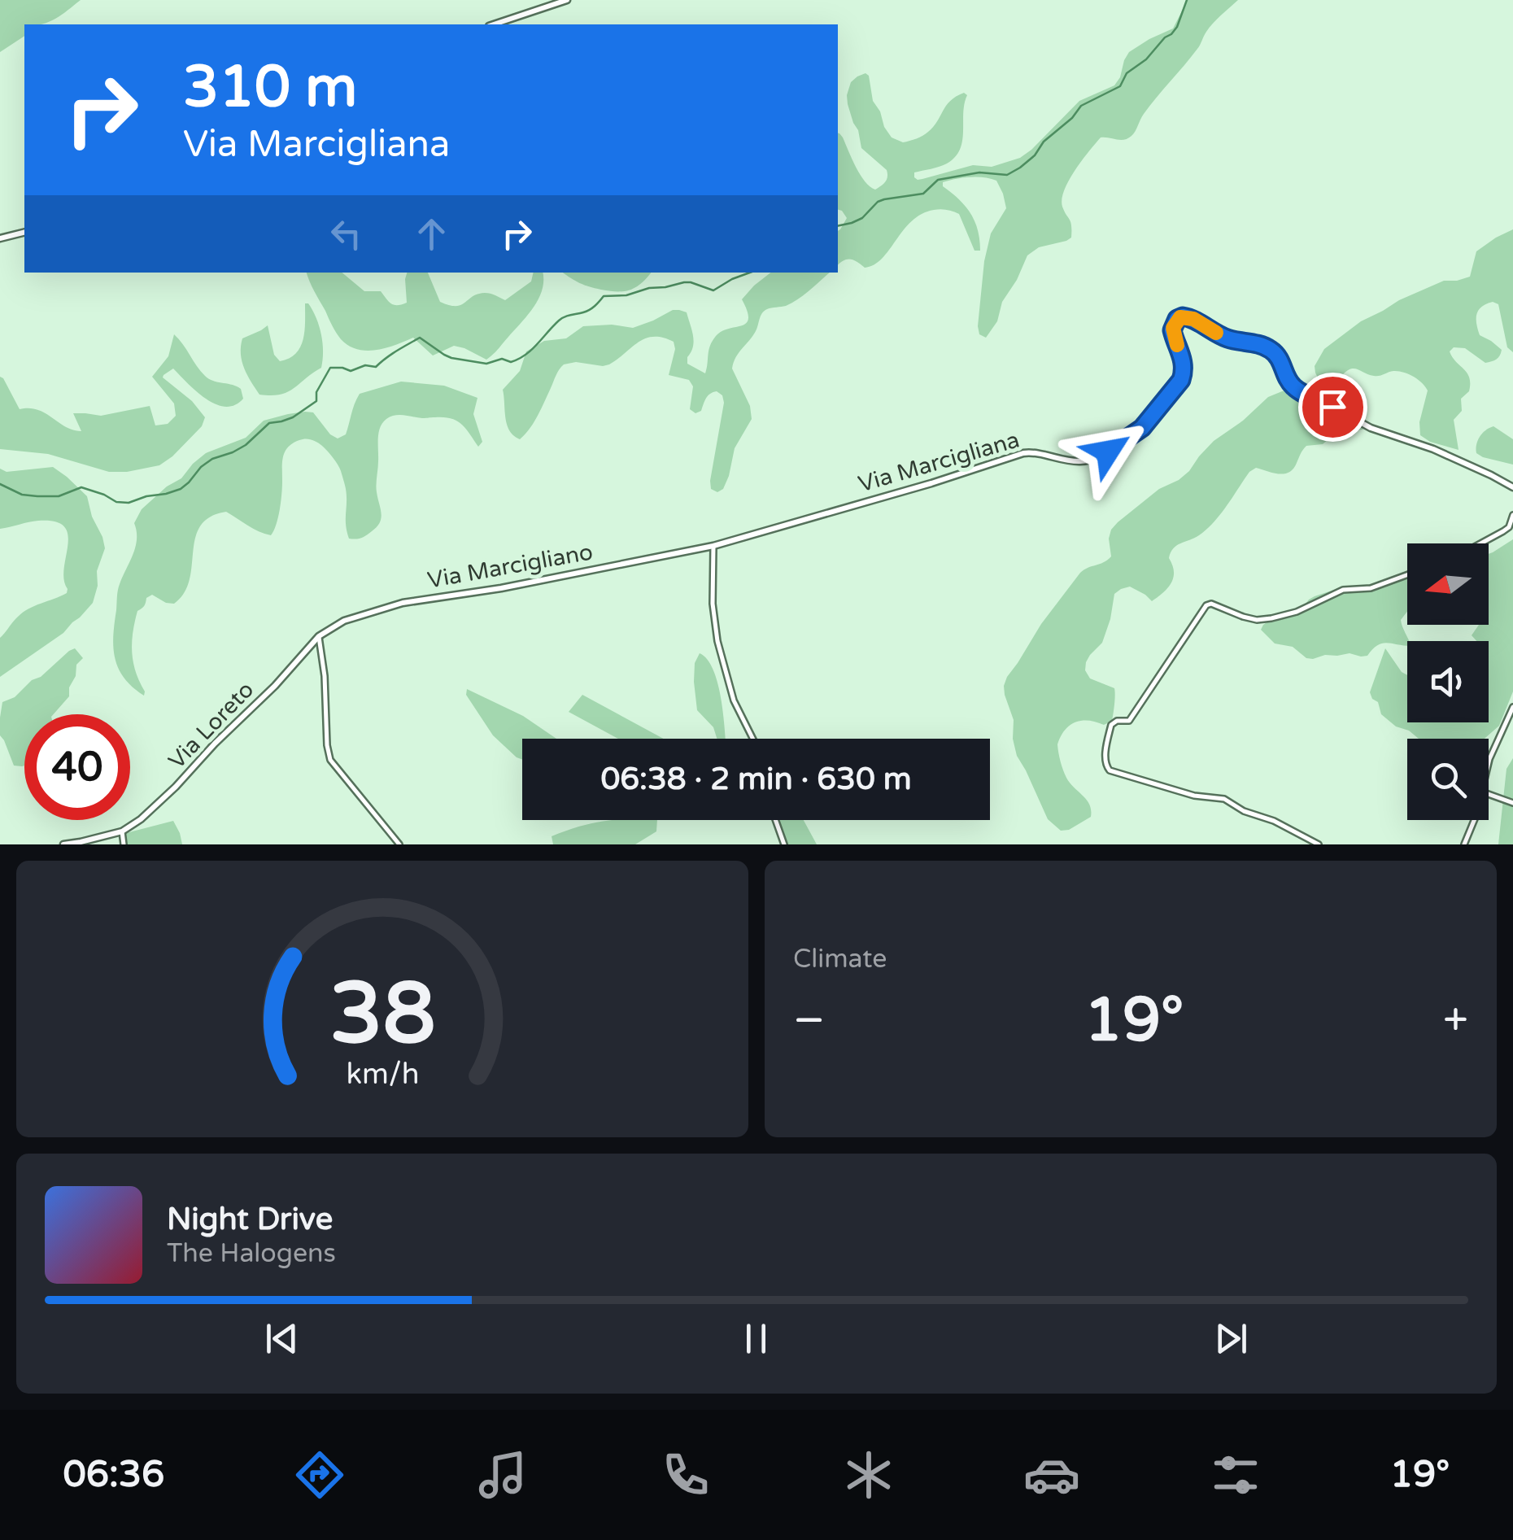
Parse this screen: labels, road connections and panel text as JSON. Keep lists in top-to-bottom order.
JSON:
{
  "streets": {
    "street": ["Via Marcigliana", "Via Marcigliano", "Via Loreto"]
  },
  "crossings": [
    ["Via Marcigliana", "Via Marcigliano"],
    ["Via Marcigliano", "Via Loreto"]
  ],
  "north": "left",
  "page": {
    "turn": ["310 m", "Via Marcigliana"],
    "limit": "40",
    "trip": "06:38 · 2 min · 630 m",
    "tile": "Climate",
    "heat": ["−", "19°", "+"],
    "song": ["Night Drive", "The Halogens"],
    "tabs": ["06:36", "19°"],
    "gauge": ["38", "km/h"]
  }
}
